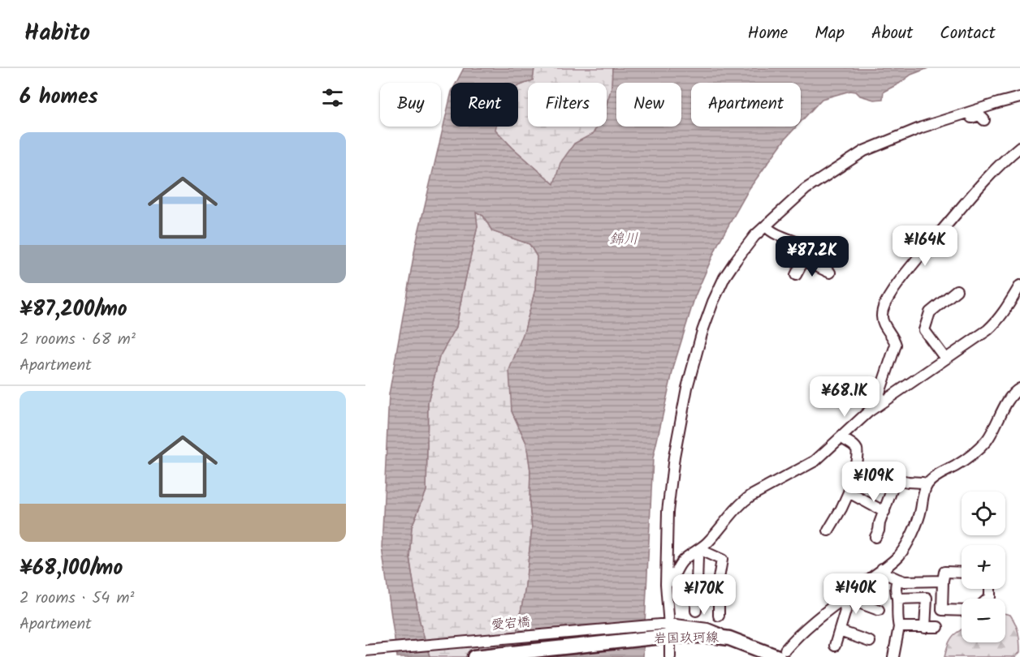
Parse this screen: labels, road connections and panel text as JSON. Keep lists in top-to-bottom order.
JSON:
{
  "streets": {
    "main road": ["岩国玖珂線"],
    "street": ["愛宕橋"]
  },
  "crossings": [
    ["愛宕橋", "岩国玖珂線"]
  ],
  "water": ["錦川"],
  "page": {
    "header": "Habito",
    "nav": [
      "Home",
      "Map",
      "About",
      "Contact"
    ],
    "heading": "6 homes",
    "chip": [
      "Buy",
      "Rent",
      "Filters",
      "New",
      "Apartment"
    ],
    "list": [
      {
        "name": "¥87,200/mo",
        "note": "2 rooms · 68 m² · Apartment"
      },
      {
        "name": "¥68,100/mo",
        "note": "2 rooms · 54 m² · Apartment"
      }
    ],
    "price": [
      "¥164K",
      "¥87.2K",
      "¥68.1K",
      "¥109K",
      "¥140K",
      "¥170K"
    ],
    "map_buttons": ["+", "−"]
  }
}
